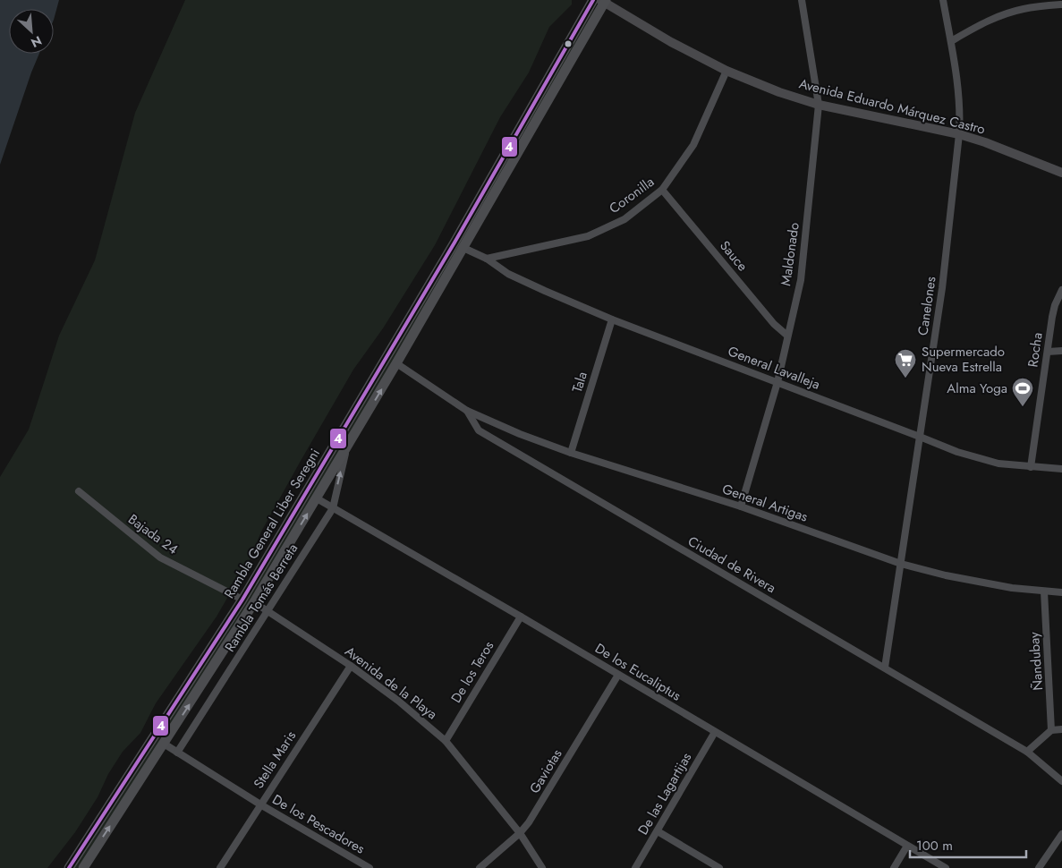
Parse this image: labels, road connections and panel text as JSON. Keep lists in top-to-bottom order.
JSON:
{
  "streets": {
    "main road": ["Rambla General Liber Seregni"],
    "street": [
      "Avenida Eduardo Márquez Castro",
      "Coronilla",
      "Maldonado",
      "Sauce",
      "Canelones",
      "Rocha",
      "General Lavalleja",
      "Tala",
      "General Artigas",
      "Bajada 24",
      "Ciudad de Rivera",
      "Rambla Tomás Berreta",
      "Ñandubay",
      "De los Teros",
      "De los Eucaliptus",
      "Avenida de la Playa",
      "Stella Maris",
      "Gaviotas",
      "De las Lagartijas",
      "De los Pescadores"
    ]
  },
  "crossings": [
    ["Avenida Eduardo Márquez Castro", "Coronilla"],
    ["Avenida Eduardo Márquez Castro", "Maldonado"],
    ["Avenida Eduardo Márquez Castro", "Canelones"],
    ["Avenida Eduardo Márquez Castro", "Rambla General Liber Seregni"],
    ["Coronilla", "Sauce"],
    ["Coronilla", "General Lavalleja"],
    ["Maldonado", "Sauce"],
    ["Maldonado", "General Lavalleja"],
    ["Maldonado", "General Artigas"],
    ["Canelones", "General Lavalleja"],
    ["Canelones", "General Artigas"],
    ["Canelones", "Ciudad de Rivera"],
    ["Rocha", "General Lavalleja"],
    ["General Lavalleja", "Tala"],
    ["General Lavalleja", "Rambla General Liber Seregni"],
    ["Tala", "General Artigas"],
    ["General Artigas", "Ciudad de Rivera"],
    ["General Artigas", "Ñandubay"],
    ["Rambla General Liber Seregni", "Bajada 24"],
    ["Rambla General Liber Seregni", "Ciudad de Rivera"],
    ["Rambla General Liber Seregni", "Rambla Tomás Berreta"],
    ["Rambla General Liber Seregni", "De los Eucaliptus"],
    ["Rambla General Liber Seregni", "Avenida de la Playa"],
    ["Rambla General Liber Seregni", "De los Pescadores"],
    ["Rambla Tomás Berreta", "De los Eucaliptus"],
    ["Rambla Tomás Berreta", "Avenida de la Playa"],
    ["Rambla Tomás Berreta", "De los Pescadores"],
    ["De los Teros", "De los Eucaliptus"],
    ["De los Teros", "Avenida de la Playa"],
    ["De los Eucaliptus", "Gaviotas"],
    ["De los Eucaliptus", "De las Lagartijas"],
    ["Avenida de la Playa", "Stella Maris"],
    ["Avenida de la Playa", "Gaviotas"],
    ["Stella Maris", "De los Pescadores"]
  ],
  "places": {
    "supermarket": ["Supermercado Nueva Estrella"],
    "sports": ["Alma Yoga"]
  },
  "lines": ["transit line 4"],
  "scale_bar": "100 m",
  "north": "bottom right"
}
